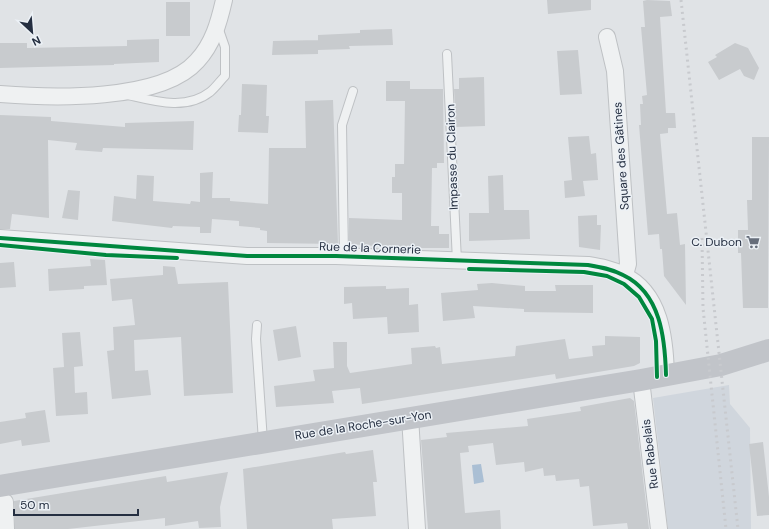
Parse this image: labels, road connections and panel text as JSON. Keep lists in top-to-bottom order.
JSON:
{
  "streets": {
    "main road": ["Rue de la Roche-sur-Yon"],
    "street": ["Square des Gâtines", "Rue de la Cornerie", "Rue Rabelais"],
    "lane": ["Impasse du Clairon"]
  },
  "crossings": [
    ["Square des Gâtines", "Rue de la Cornerie"],
    ["Impasse du Clairon", "Rue de la Cornerie"],
    ["Rue de la Cornerie", "Rue de la Roche-sur-Yon"],
    ["Rue de la Roche-sur-Yon", "Rue Rabelais"]
  ],
  "places": {
    "supermarket": ["C. Dubon"]
  },
  "scale_bar": "50 m",
  "north": "bottom right"
}
